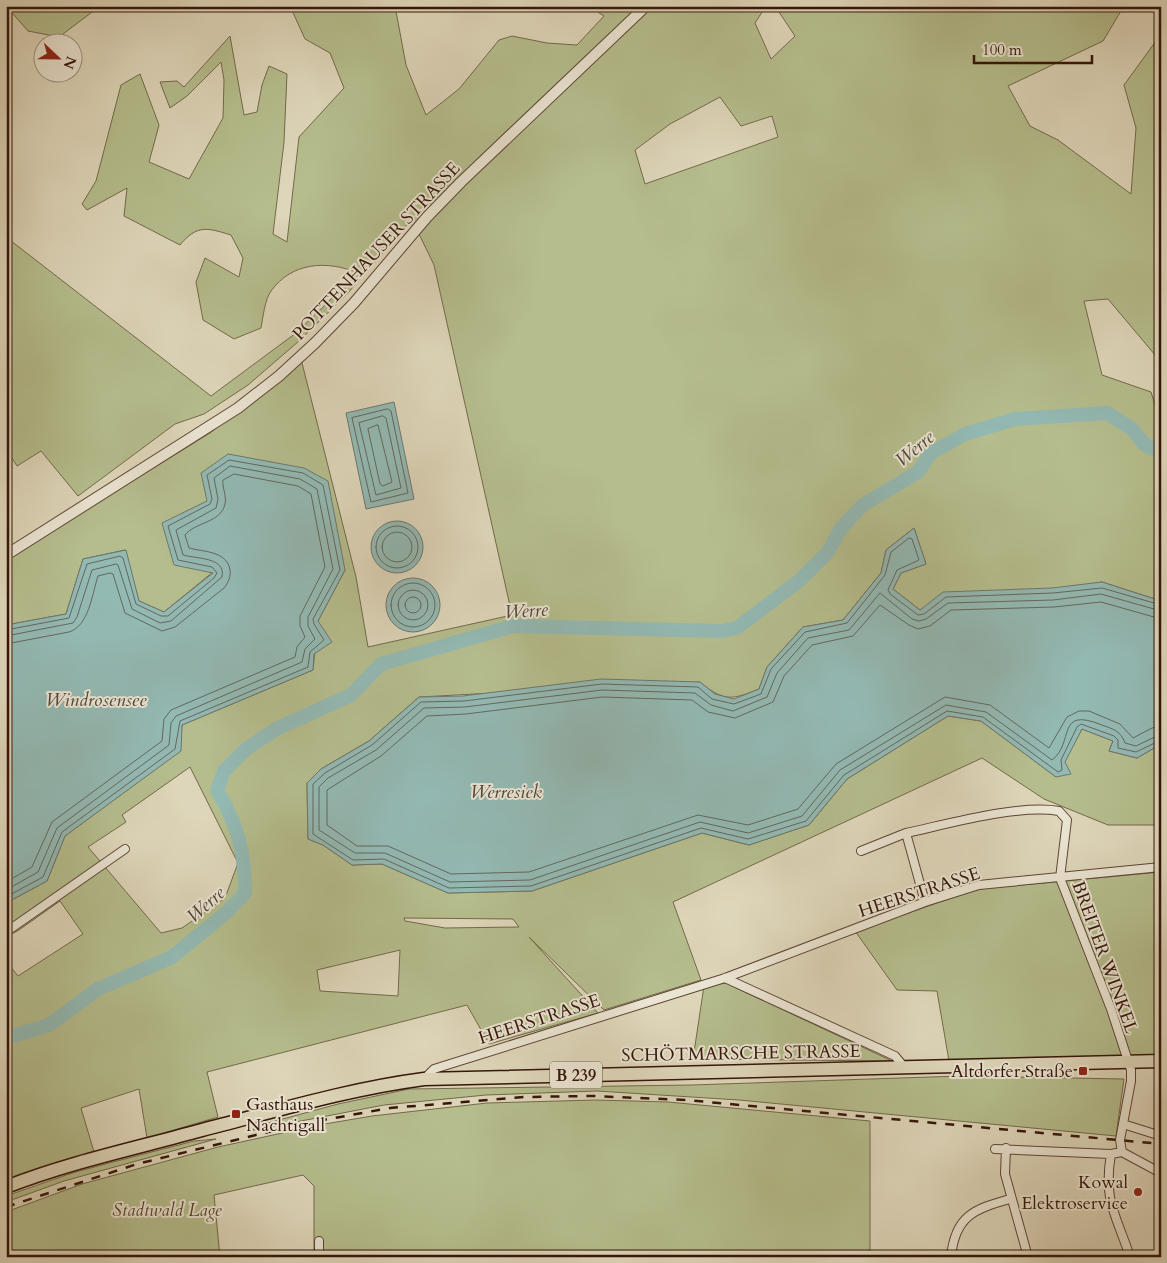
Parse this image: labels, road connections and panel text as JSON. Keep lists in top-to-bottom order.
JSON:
{
  "streets": {
    "main road": ["SCHÖTMARSCHE STRASSE", "B 239"],
    "street": ["POTTENHAUSER STRASSE", "HEERSTRASSE", "BREITER WINKEL"]
  },
  "crossings": [
    ["HEERSTRASSE", "BREITER WINKEL"],
    ["HEERSTRASSE", "SCHÖTMARSCHE STRASSE"],
    ["BREITER WINKEL", "SCHÖTMARSCHE STRASSE"]
  ],
  "water": ["Werre", "Windrosensee", "Werresiek"],
  "parks": ["Stadtwald Lage"],
  "places": {
    "transit": ["Altdorfer Straße", "Gasthaus Nachtigall"],
    "other": ["Kowal Elektroservice"]
  },
  "scale_bar": "100 m",
  "north": "right"
}
